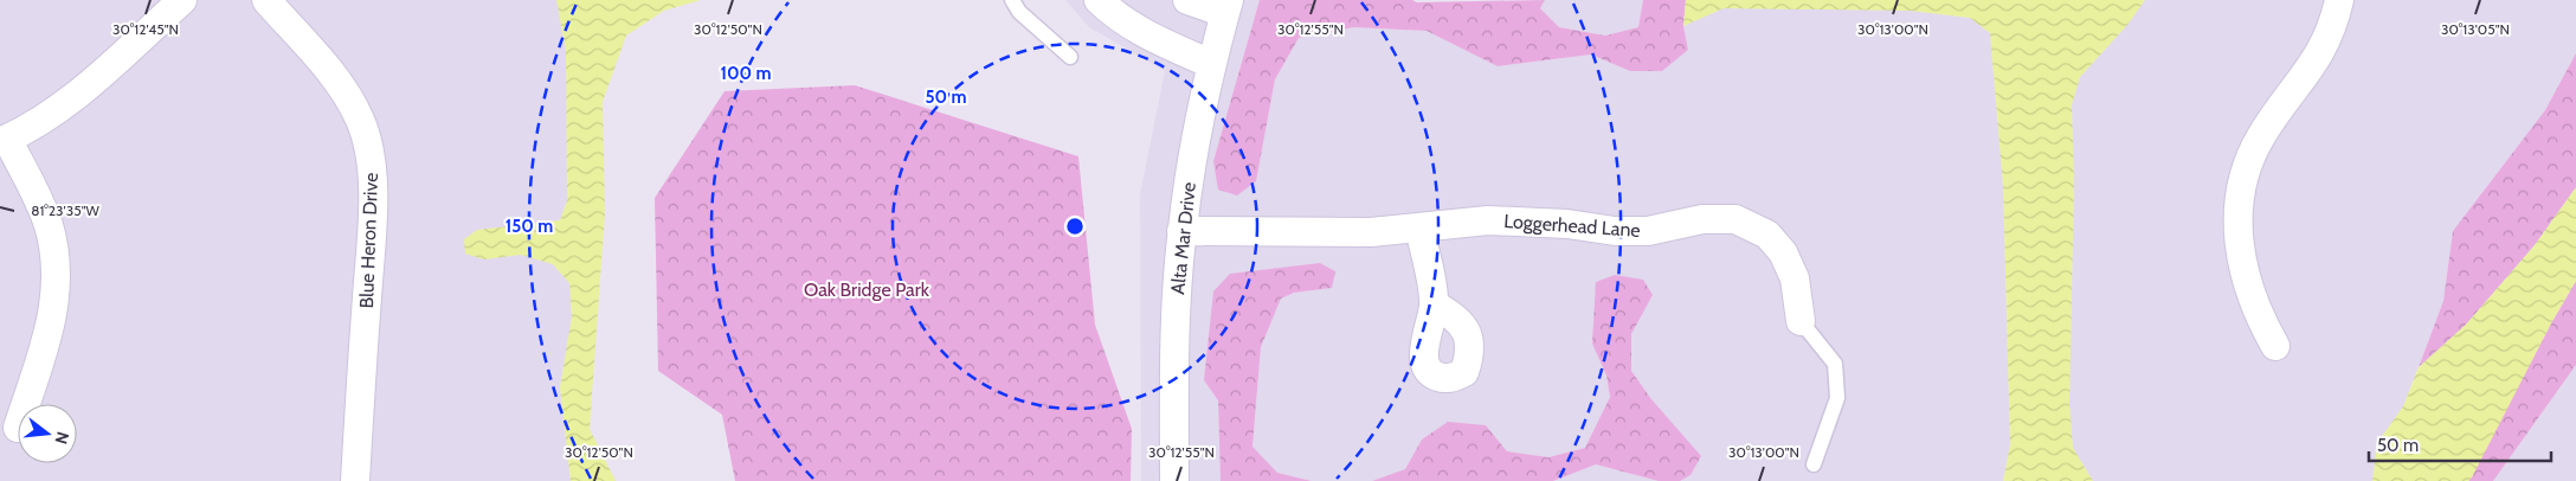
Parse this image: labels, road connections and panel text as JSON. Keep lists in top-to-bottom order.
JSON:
{
  "streets": {
    "street": ["Loggerhead Lane", "Alta Mar Drive", "Blue Heron Drive"]
  },
  "crossings": [
    ["Loggerhead Lane", "Alta Mar Drive"]
  ],
  "parks": ["Oak Bridge Park"],
  "scale_bar": "50 m",
  "north": "right",
  "coordinates": [
    "30°12'45\"N",
    "30°12'50\"N",
    "30°12'55\"N",
    "30°13'00\"N",
    "30°13'05\"N",
    "81°23'35\"W"
  ],
  "rings": ["100 m", "50 m", "150 m"]
}
